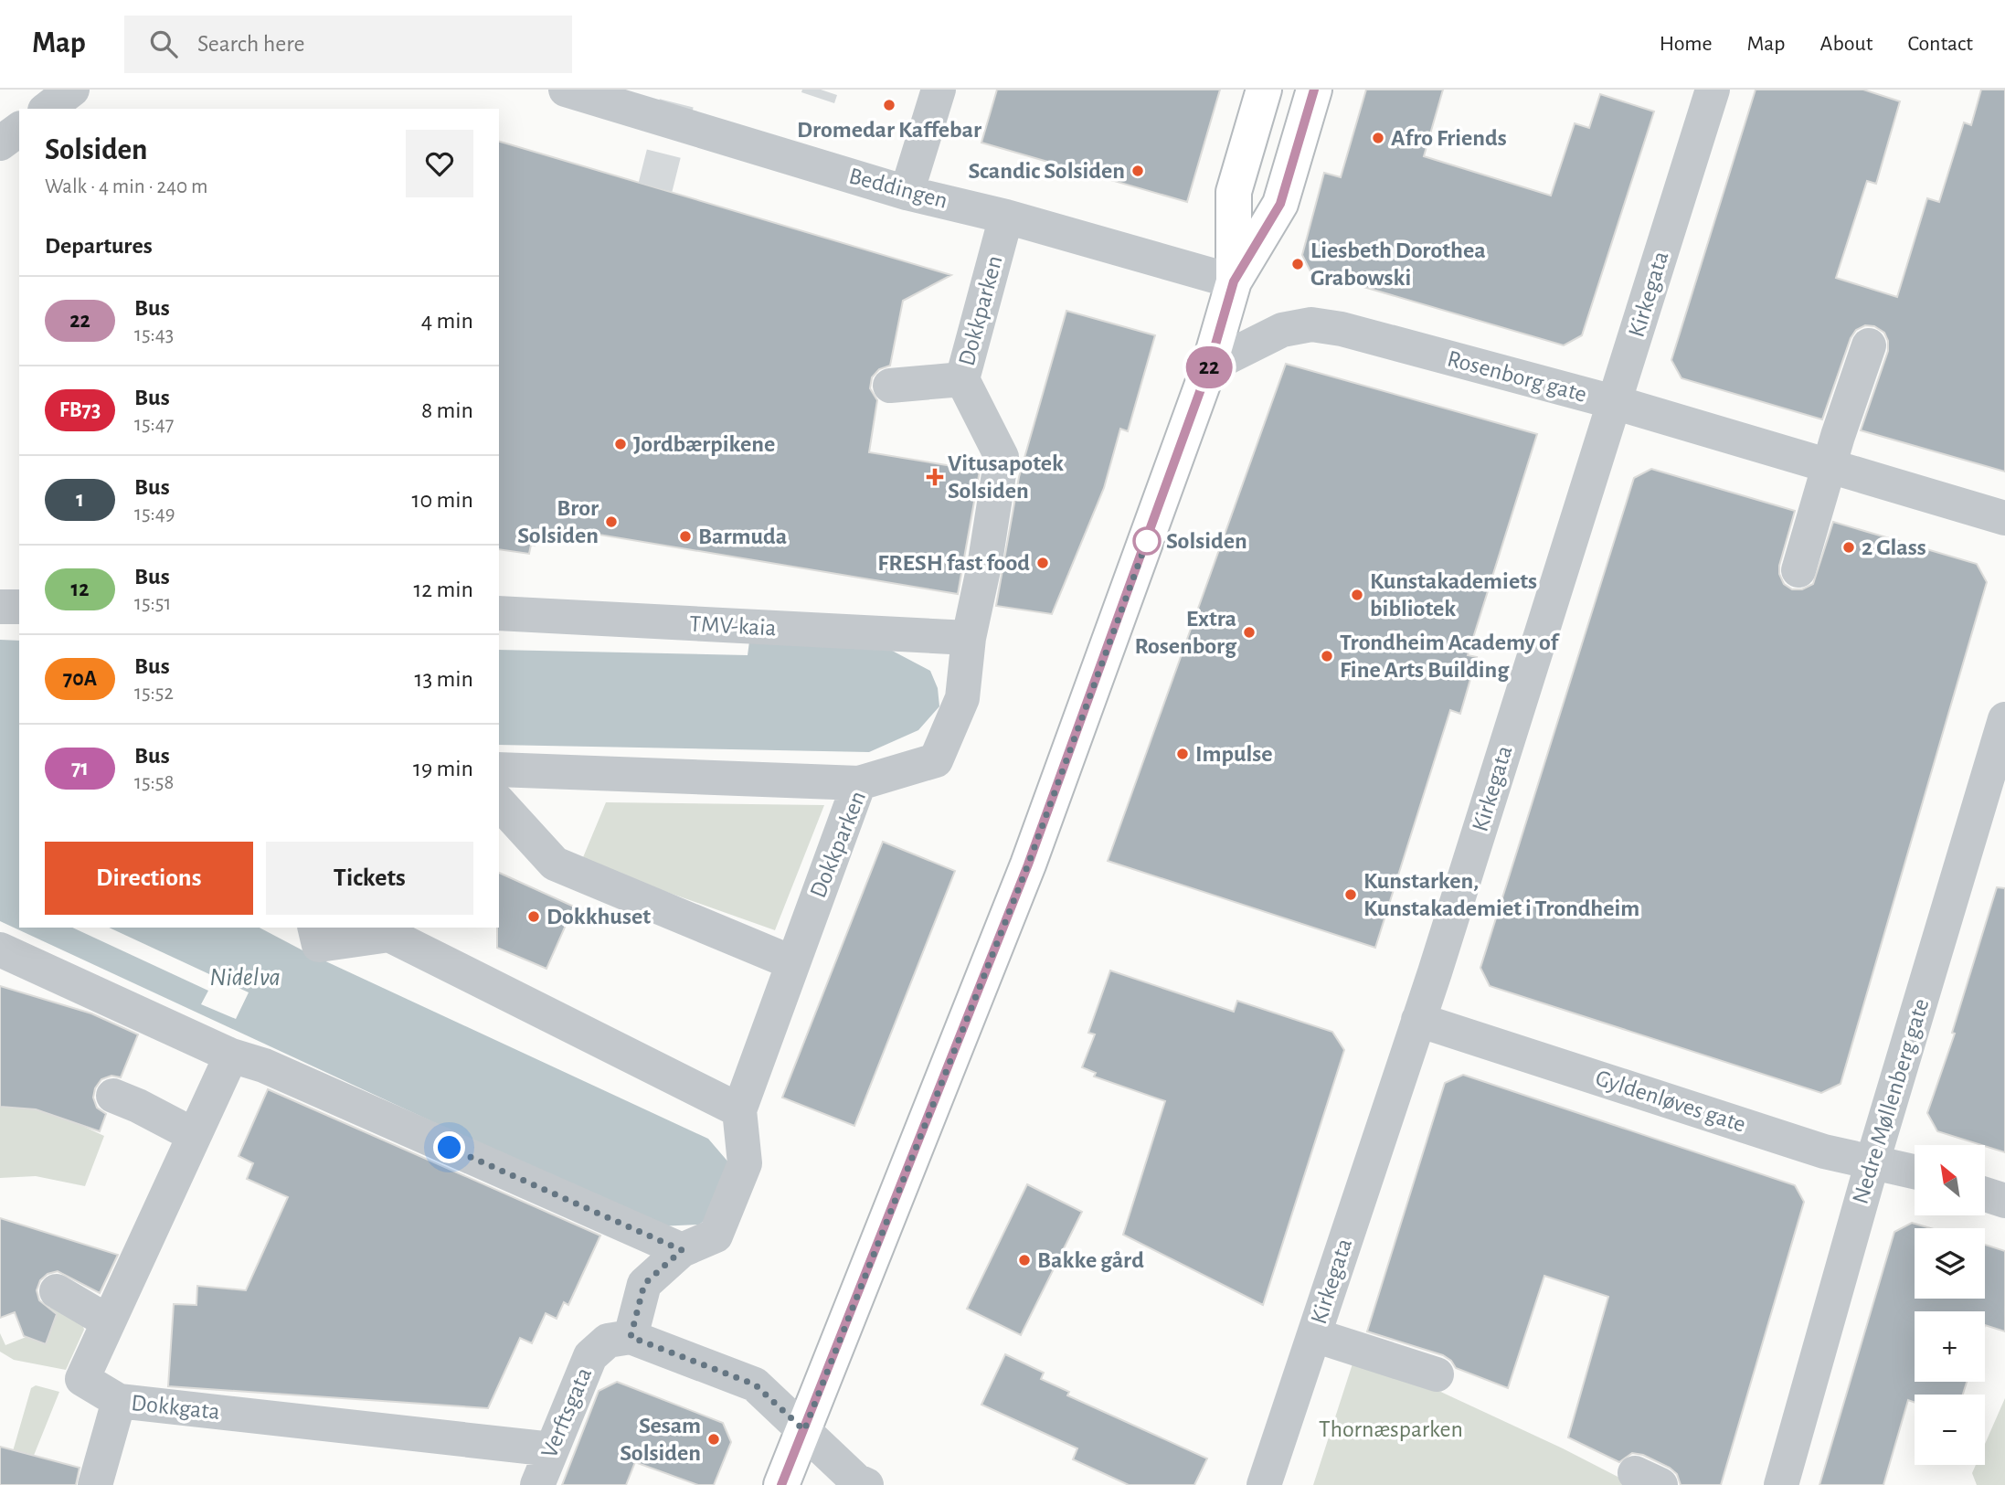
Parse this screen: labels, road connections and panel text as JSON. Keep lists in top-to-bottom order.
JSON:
{
  "streets": {
    "street": [
      "Beddingen",
      "Kirkegata",
      "Dokkparken",
      "Rosenborg gate",
      "TMV-kaia",
      "Gyldenløves gate",
      "Nedre Møllenberg gate",
      "Dokkgata",
      "Verftsgata"
    ]
  },
  "crossings": [
    ["Beddingen", "Dokkparken"],
    ["Kirkegata", "Rosenborg gate"],
    ["Kirkegata", "Gyldenløves gate"],
    ["Dokkparken", "TMV-kaia"],
    ["Dokkparken", "Verftsgata"],
    ["Gyldenløves gate", "Nedre Møllenberg gate"],
    ["Dokkgata", "Verftsgata"]
  ],
  "water": ["Nidelva"],
  "parks": ["Thornæsparken"],
  "places": {
    "other": [
      "Dromedar Kaffebar",
      "Afro Friends",
      "Scandic Solsiden",
      "Liesbeth Dorothea Grabowski",
      "Jordbærpikene",
      "Bror Solsiden",
      "Barmuda",
      "Solsiden",
      "2 Glass",
      "FRESH fast food",
      "Kunstakademiets bibliotek",
      "Extra Rosenborg",
      "Trondheim Academy of Fine Arts Building",
      "Impulse",
      "Kunstarken, Kunstakademiet i Trondheim",
      "Dokkhuset",
      "Bakke gård",
      "Sesam Solsiden"
    ],
    "health": ["Vitusapotek Solsiden"]
  },
  "lines": ["bus line 22"],
  "north": "top left",
  "page": {
    "header": "Map",
    "search": "Search here",
    "nav": [
      "Home",
      "Map",
      "About",
      "Contact"
    ],
    "on_map": "22",
    "heading": [
      ["Solsiden", "Walk · 4 min · 240 m"],
      "Departures"
    ],
    "list": [
      {
        "mark": "22",
        "name": "Bus",
        "note": "15:43",
        "value": "4 min"
      },
      {
        "mark": "FB73",
        "name": "Bus",
        "note": "15:47",
        "value": "8 min"
      },
      {
        "mark": "1",
        "name": "Bus",
        "note": "15:49",
        "value": "10 min"
      },
      {
        "mark": "12",
        "name": "Bus",
        "note": "15:51",
        "value": "12 min"
      },
      {
        "mark": "70A",
        "name": "Bus",
        "note": "15:52",
        "value": "13 min"
      },
      {
        "mark": "71",
        "name": "Bus",
        "note": "15:58",
        "value": "19 min"
      }
    ],
    "buttons": ["Directions", "Tickets"],
    "map_buttons": ["+", "−"]
  }
}
